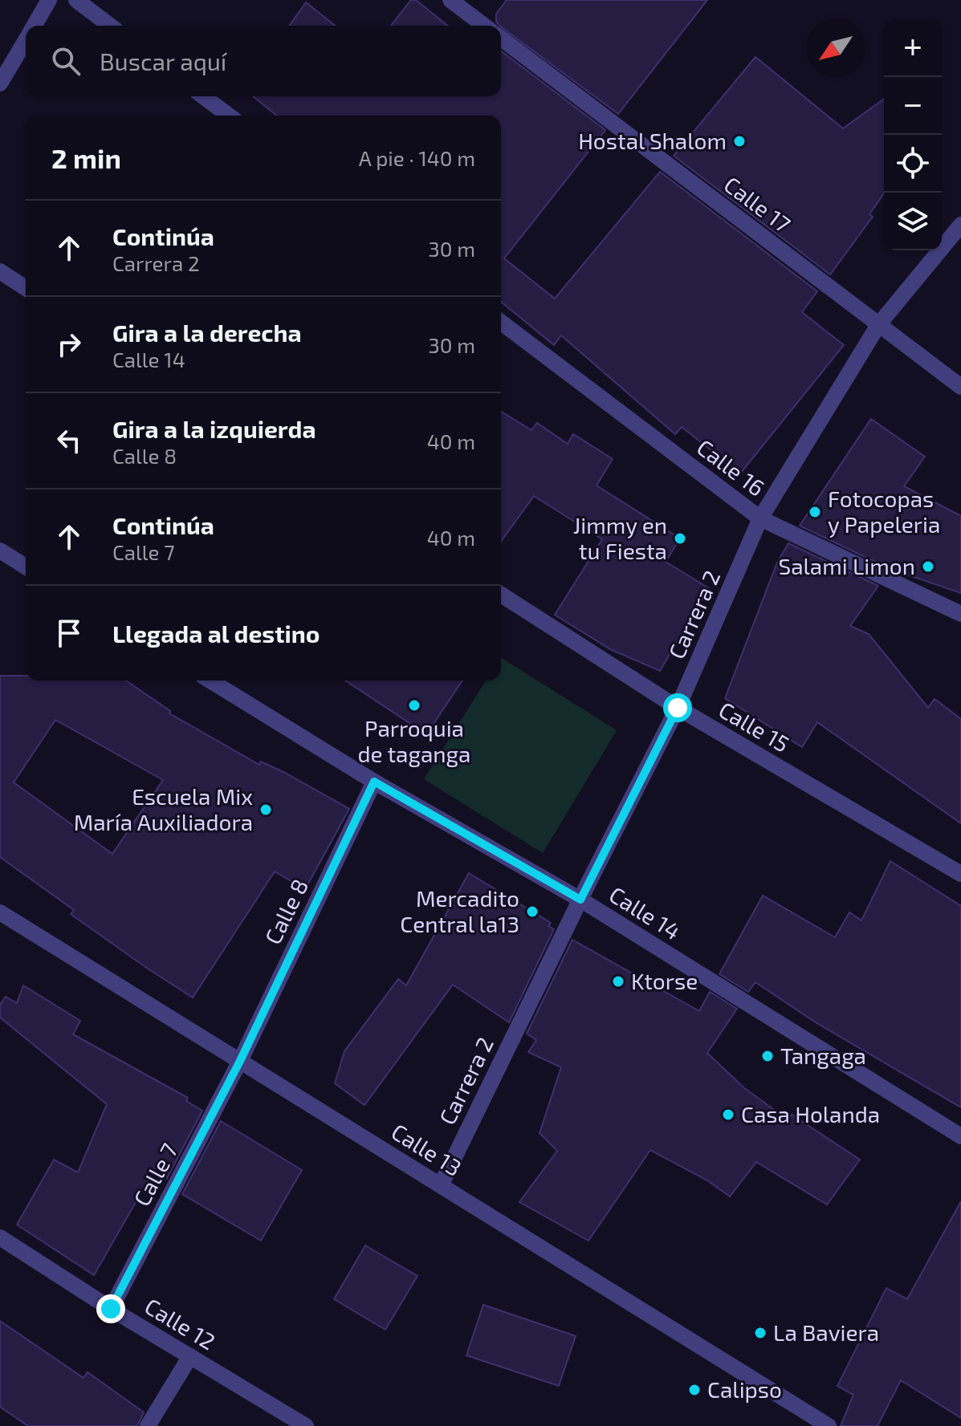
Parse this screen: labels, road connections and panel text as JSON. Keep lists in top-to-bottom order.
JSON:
{
  "streets": {
    "street": [
      "Calle 17",
      "Calle 16",
      "Carrera 2",
      "Calle 15",
      "Calle 8",
      "Calle 14",
      "Calle 13",
      "Calle 7",
      "Calle 12"
    ]
  },
  "crossings": [
    ["Calle 17", "Carrera 2"],
    ["Calle 16", "Carrera 2"],
    ["Carrera 2", "Calle 15"],
    ["Carrera 2", "Calle 14"],
    ["Carrera 2", "Calle 13"],
    ["Calle 8", "Calle 14"],
    ["Calle 8", "Calle 13"],
    ["Calle 8", "Calle 7"],
    ["Calle 13", "Calle 7"],
    ["Calle 7", "Calle 12"]
  ],
  "places": [
    "Hostal Shalom",
    "Fotocopas y Papeleria",
    "Jimmy en tu Fiesta",
    "Salami Limon",
    "Parroquia de taganga",
    "Escuela Mix María Auxiliadora",
    "Mercadito Central la13",
    "Ktorse",
    "Tangaga",
    "Casa Holanda",
    "La Baviera",
    "Calipso"
  ],
  "north": "bottom left",
  "page": {
    "map_buttons": ["+", "−"],
    "search": "Buscar aquí",
    "heading": ["2 min", "A pie · 140 m"],
    "list": [
      ["Continúa", "Carrera 2", "30 m"],
      ["Gira a la derecha", "Calle 14", "30 m"],
      ["Gira a la izquierda", "Calle 8", "40 m"],
      ["Continúa", "Calle 7", "40 m"],
      "Llegada al destino"
    ]
  }
}
